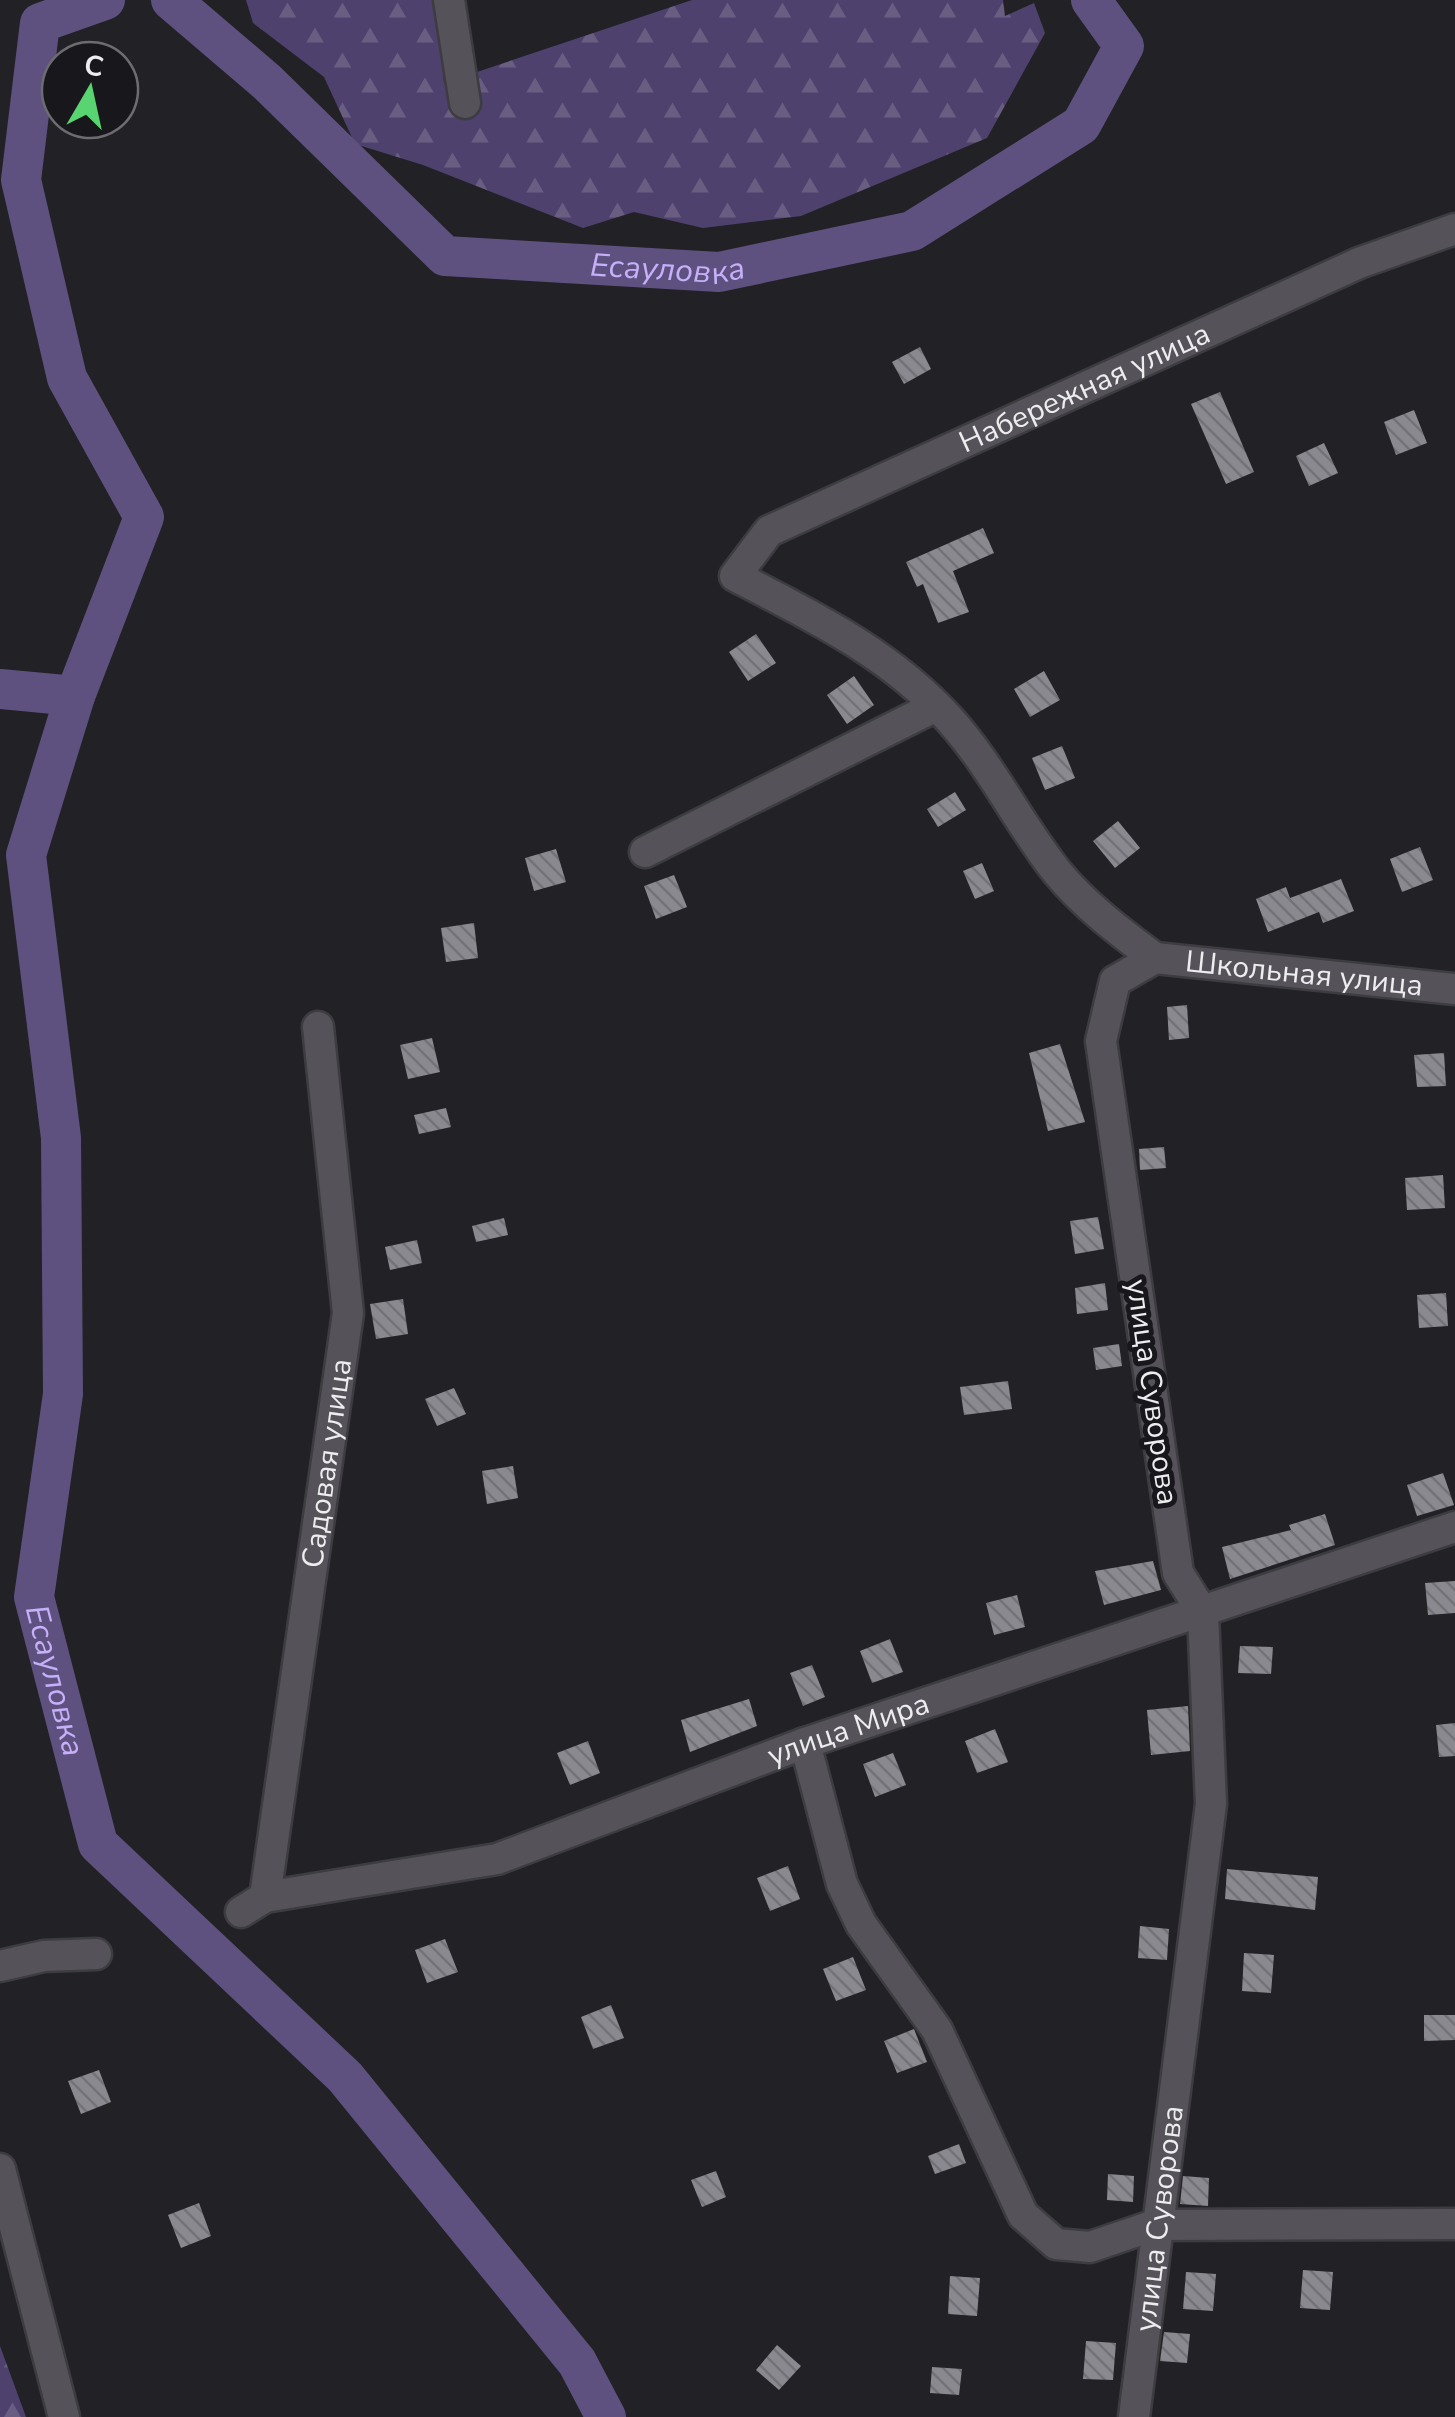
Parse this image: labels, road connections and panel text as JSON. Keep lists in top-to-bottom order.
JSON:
{
  "streets": {
    "street": [
      "Набережная улица",
      "Школьная улица",
      "улица Суворова",
      "Садовая улица",
      "улица Мира"
    ]
  },
  "crossings": [
    ["Школьная улица", "улица Суворова"],
    ["улица Суворова", "улица Мира"],
    ["Садовая улица", "улица Мира"]
  ],
  "water": ["Есауловка"],
  "north": "top"
}
